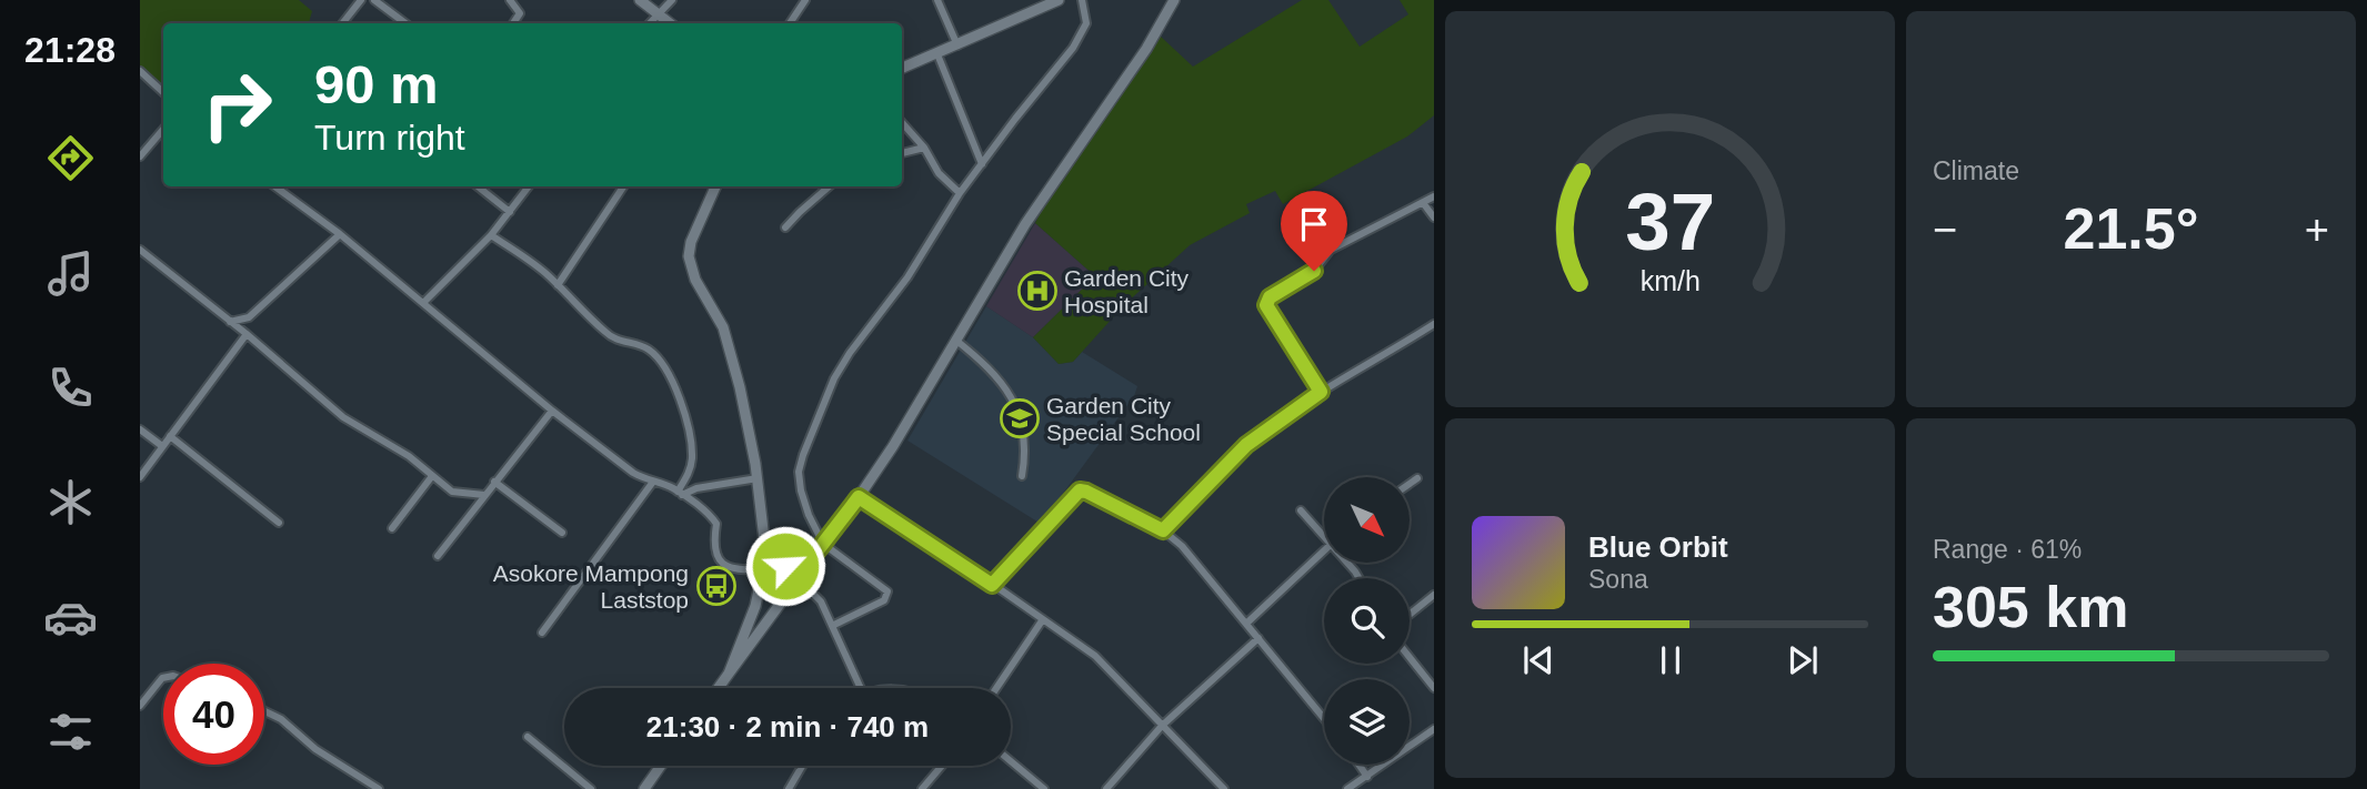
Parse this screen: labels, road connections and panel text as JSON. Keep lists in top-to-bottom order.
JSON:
{
  "places": {
    "hospital": ["Garden City Hospital"],
    "school or university": ["Garden City Special School"],
    "bus stop": ["Asokore Mampong Laststop"]
  },
  "north": "bottom right",
  "page": {
    "tabs": "21:28",
    "tile": [
      "Climate",
      ["Range · 61%", "305 km"]
    ],
    "turn": ["90 m", "Turn right"],
    "heat": ["−", "21.5°", "+"],
    "song": ["Blue Orbit", "Sona"],
    "limit": "40",
    "trip": "21:30 · 2 min · 740 m",
    "gauge": ["37", "km/h"]
  }
}
